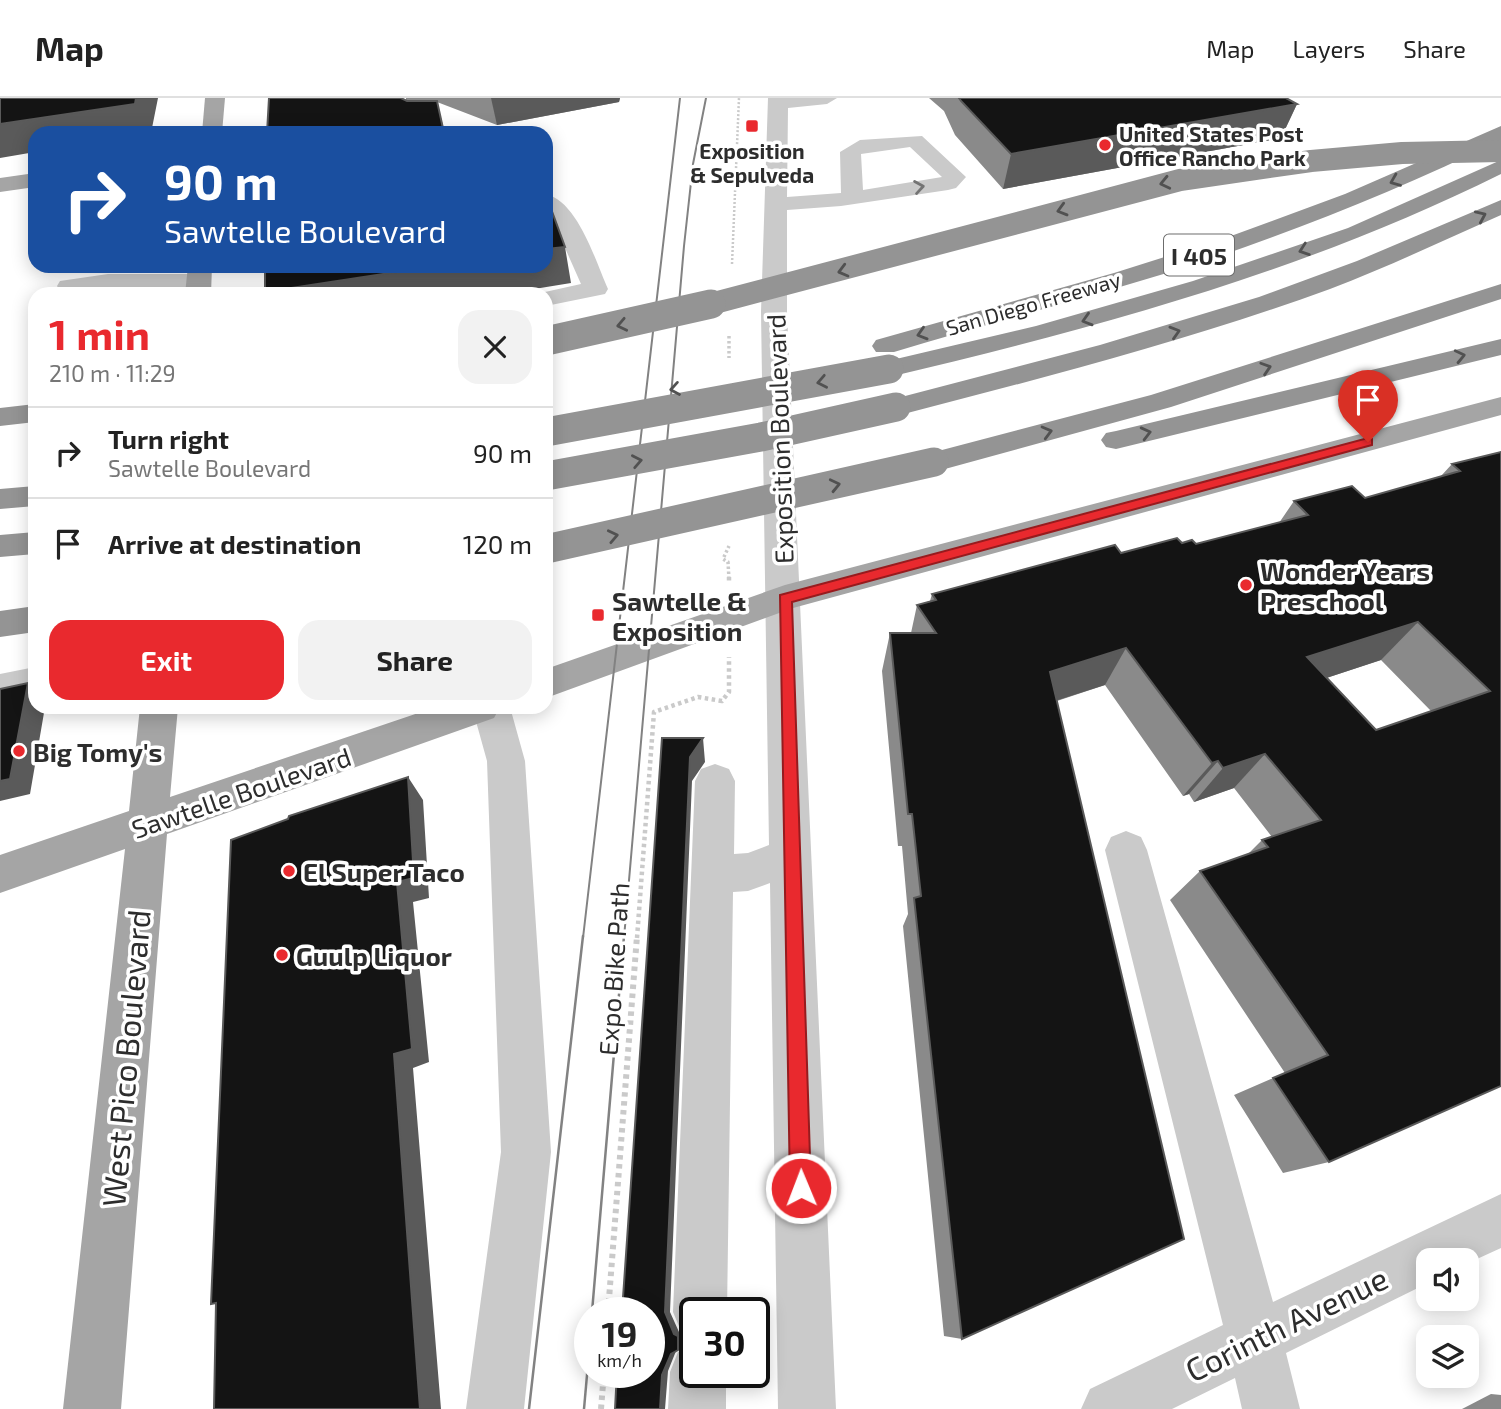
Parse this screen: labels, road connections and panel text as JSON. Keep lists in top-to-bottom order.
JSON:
{
  "streets": {
    "highway": ["I 405", "San Diego Freeway"],
    "main road": ["Sawtelle Boulevard", "West Pico Boulevard"],
    "street": ["Exposition Boulevard", "Corinth Avenue"],
    "path": ["Expo Bike Path"]
  },
  "crossings": [
    ["Sawtelle Boulevard", "West Pico Boulevard"]
  ],
  "places": {
    "transit": ["Exposition & Sepulveda", "Sawtelle & Exposition"],
    "other": [
      "United States Post Office Rancho Park",
      "Wonder Years Preschool",
      "Big Tomy's",
      "El Super Taco",
      "Guulp Liquor"
    ]
  },
  "page": {
    "header": "Map",
    "nav": ["Map", "Layers", "Share"],
    "turn": ["90 m", "Sawtelle Boulevard"],
    "heading": ["1 min", "210 m · 11:29"],
    "list": [
      {
        "name": "Turn right",
        "note": "Sawtelle Boulevard",
        "value": "90 m"
      },
      {
        "name": "Arrive at destination",
        "value": "120 m"
      }
    ],
    "buttons": ["Exit", "Share"],
    "speed": "19 km/h",
    "limit": "30"
  }
}
